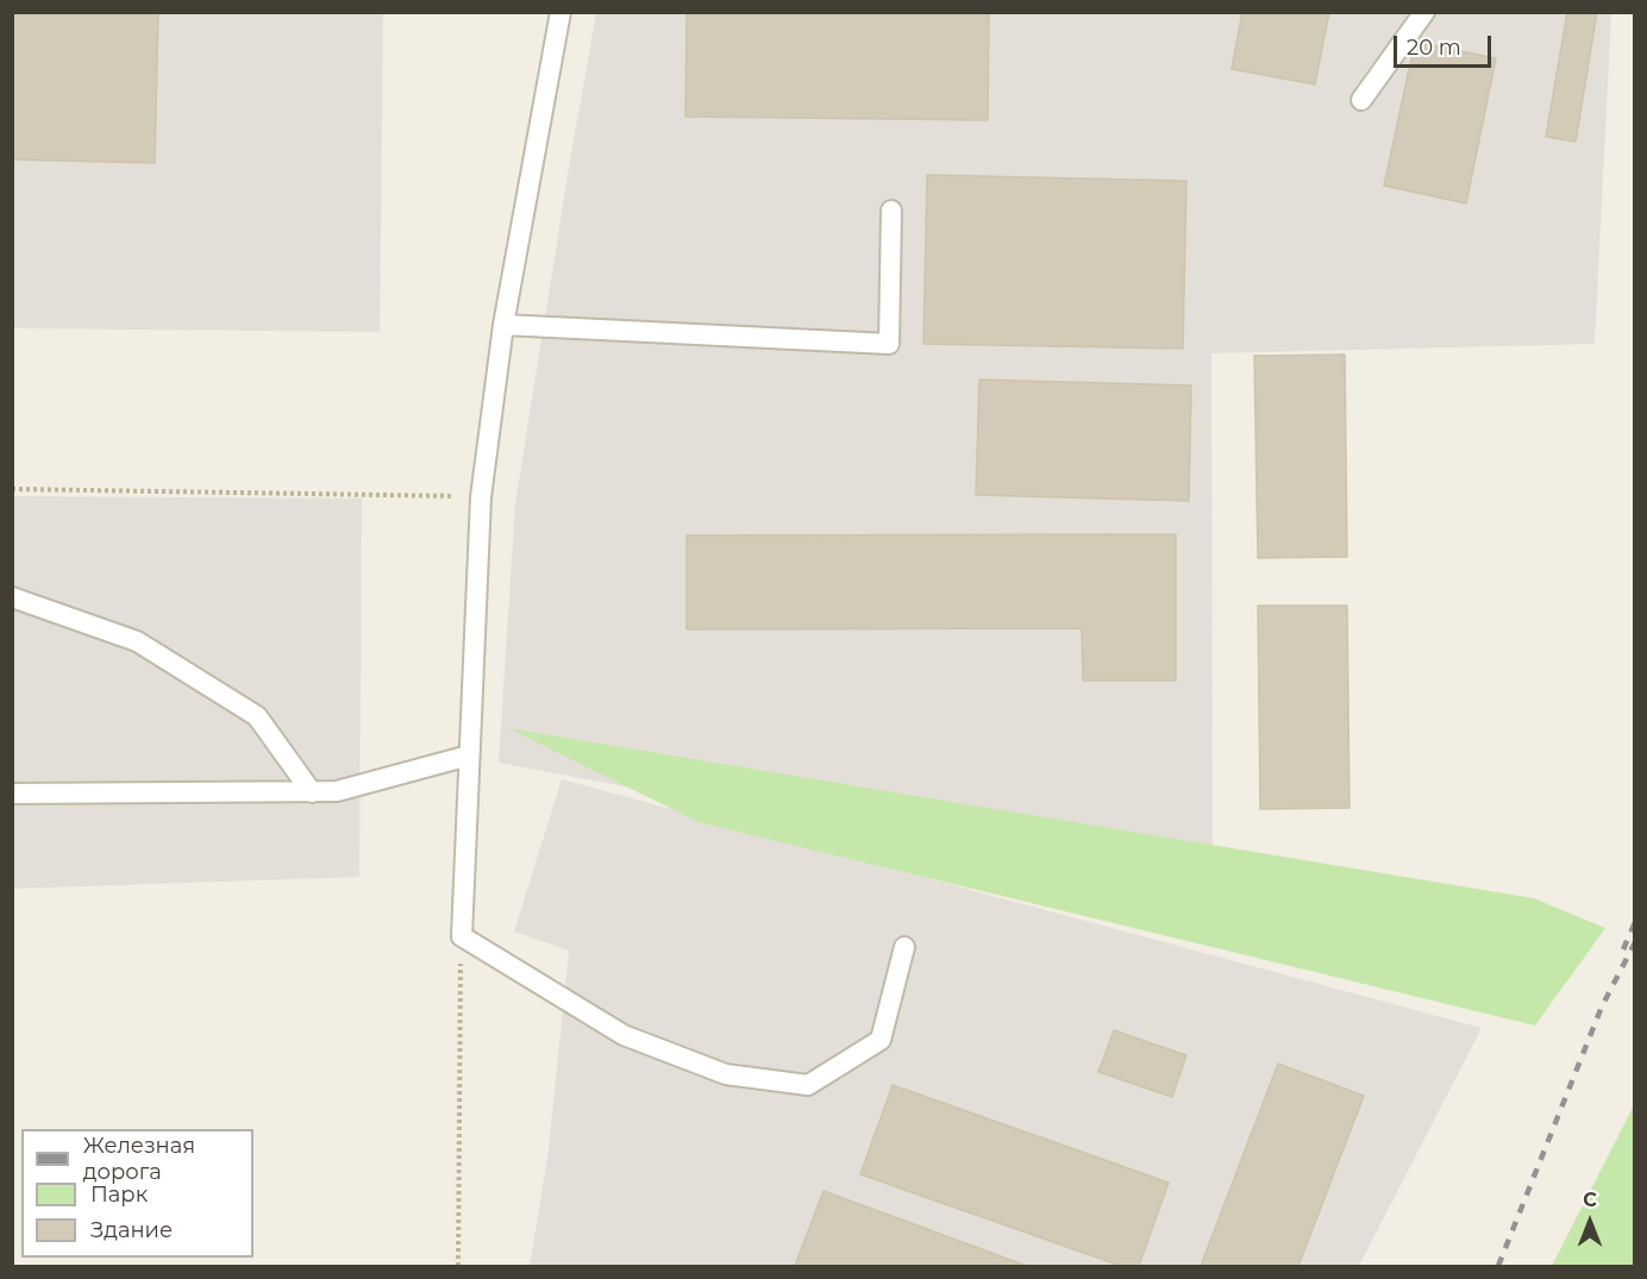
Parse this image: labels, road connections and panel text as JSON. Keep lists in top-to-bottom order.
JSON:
{
  "legend": ["Железная дорога", "Парк", "Здание"],
  "scale_bar": "20 m",
  "north": "top"
}
